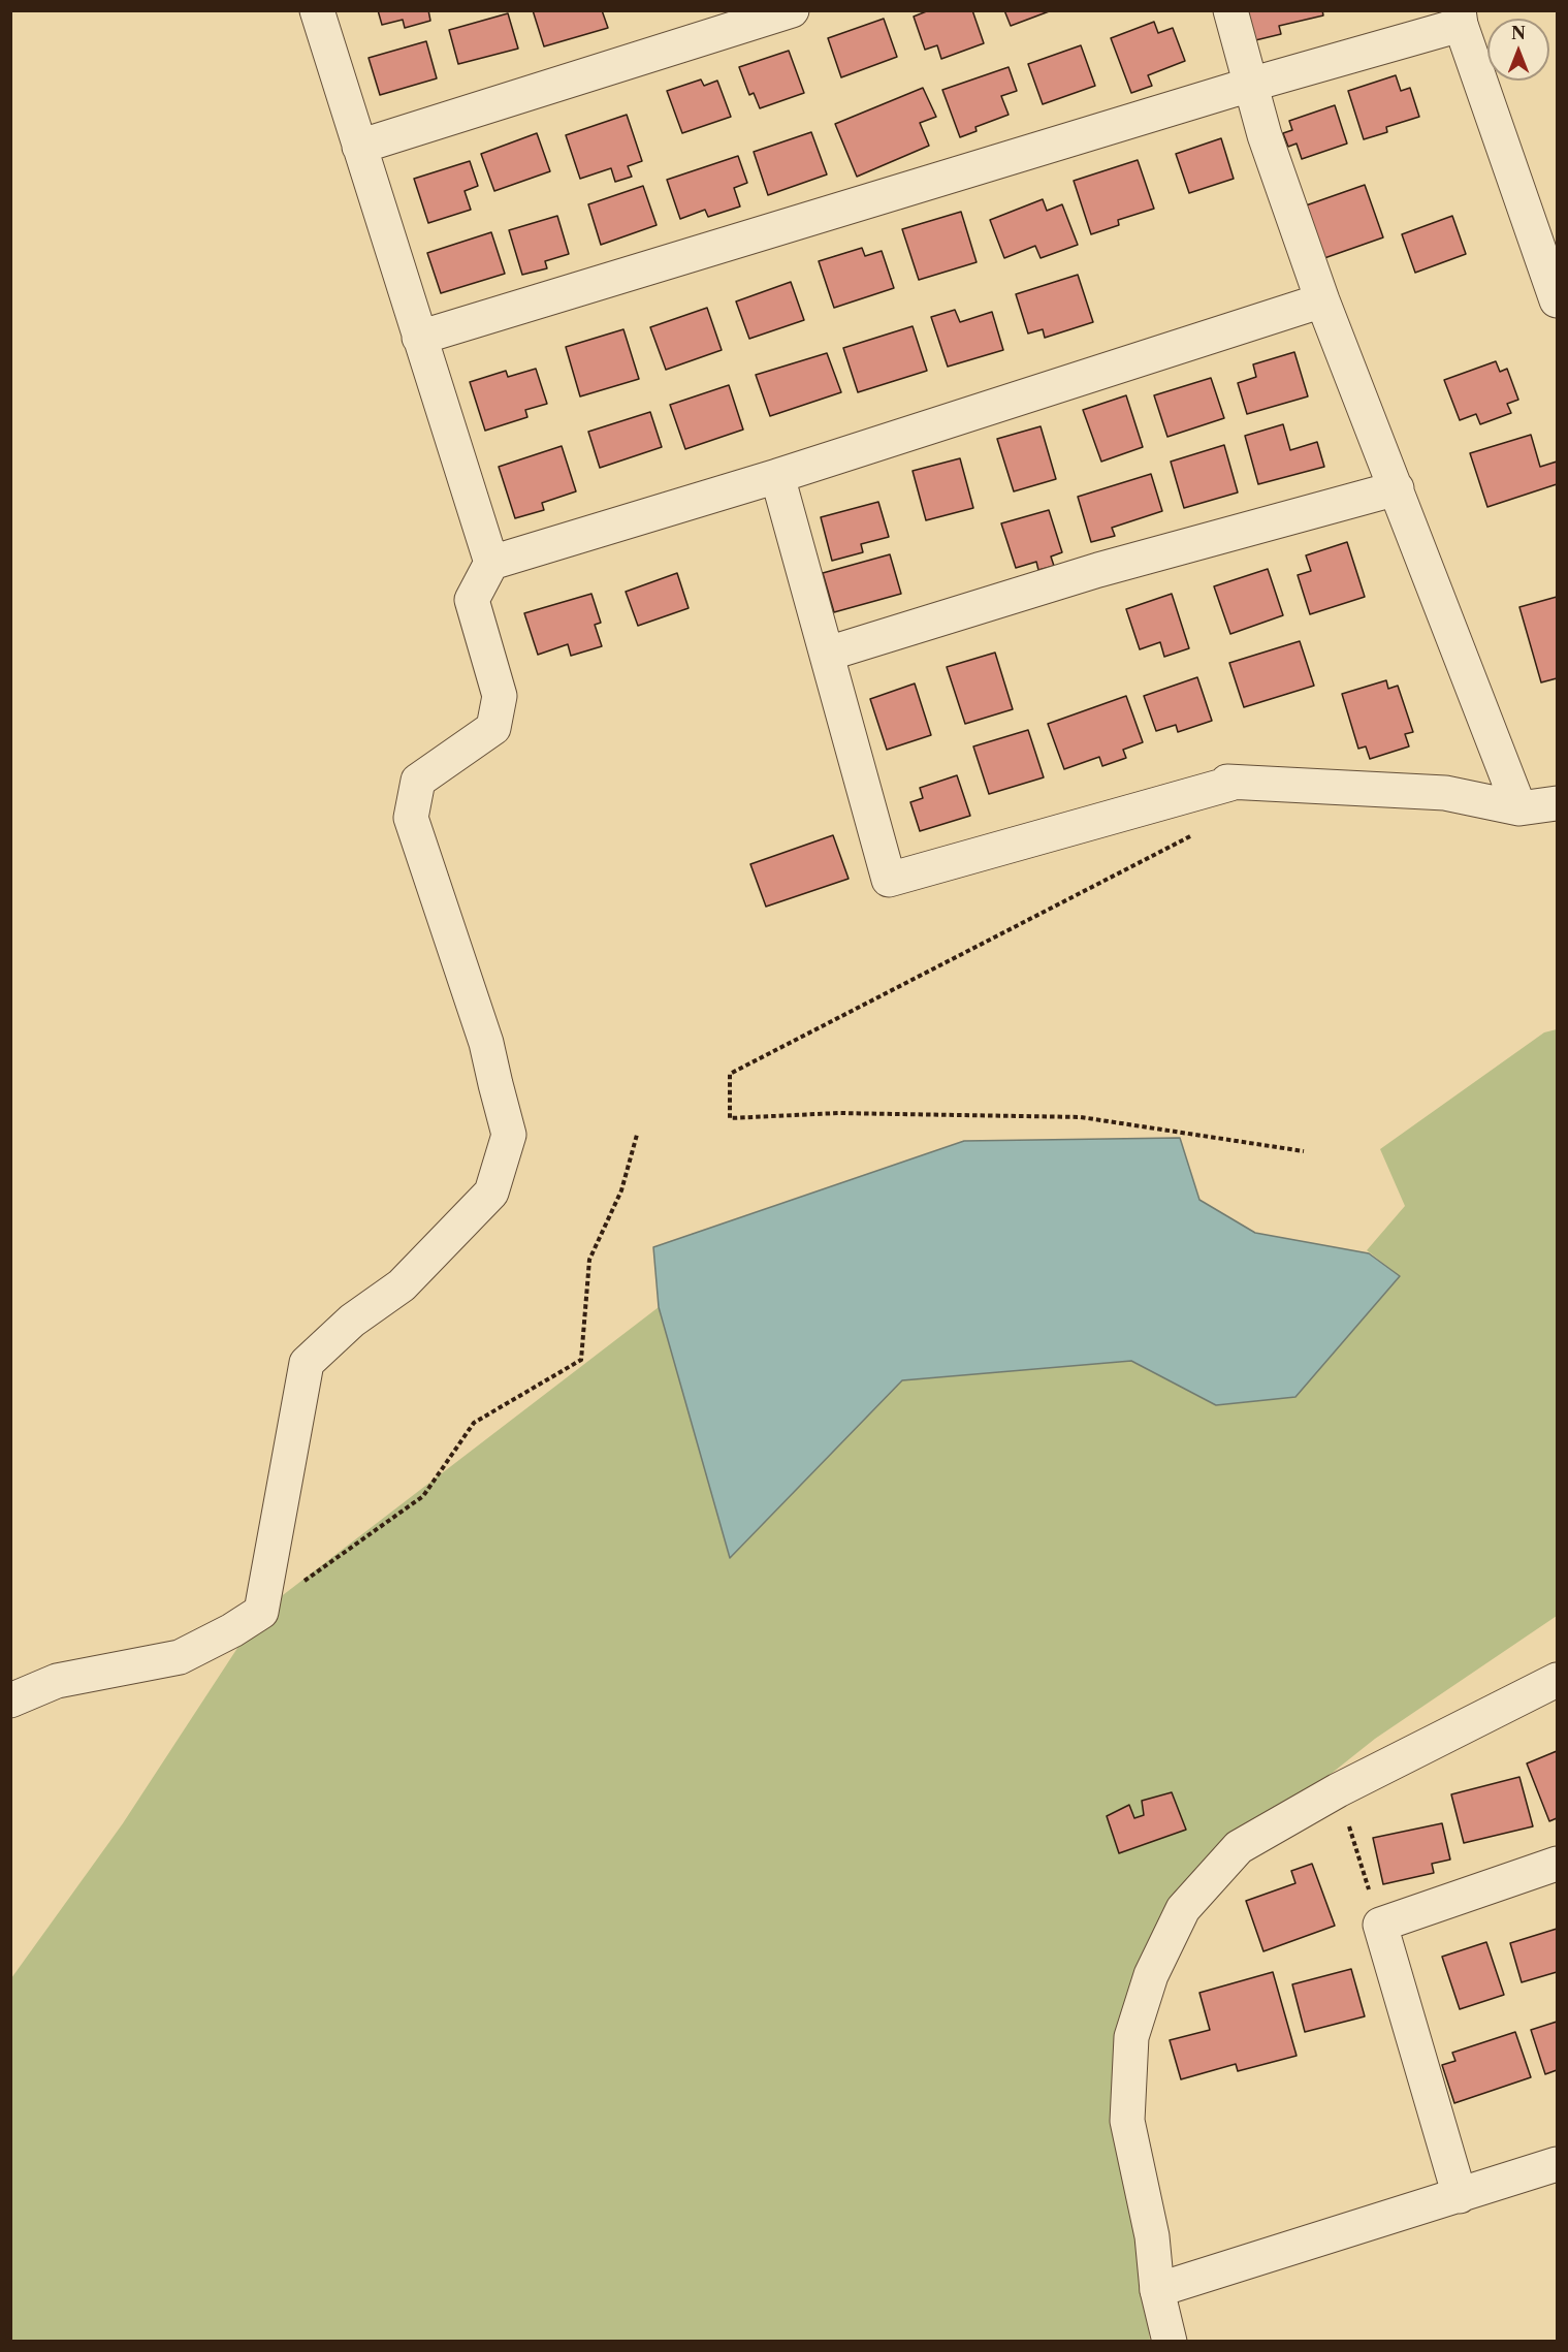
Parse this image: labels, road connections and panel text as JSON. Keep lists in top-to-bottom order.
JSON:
{
  "north": "top"
}
